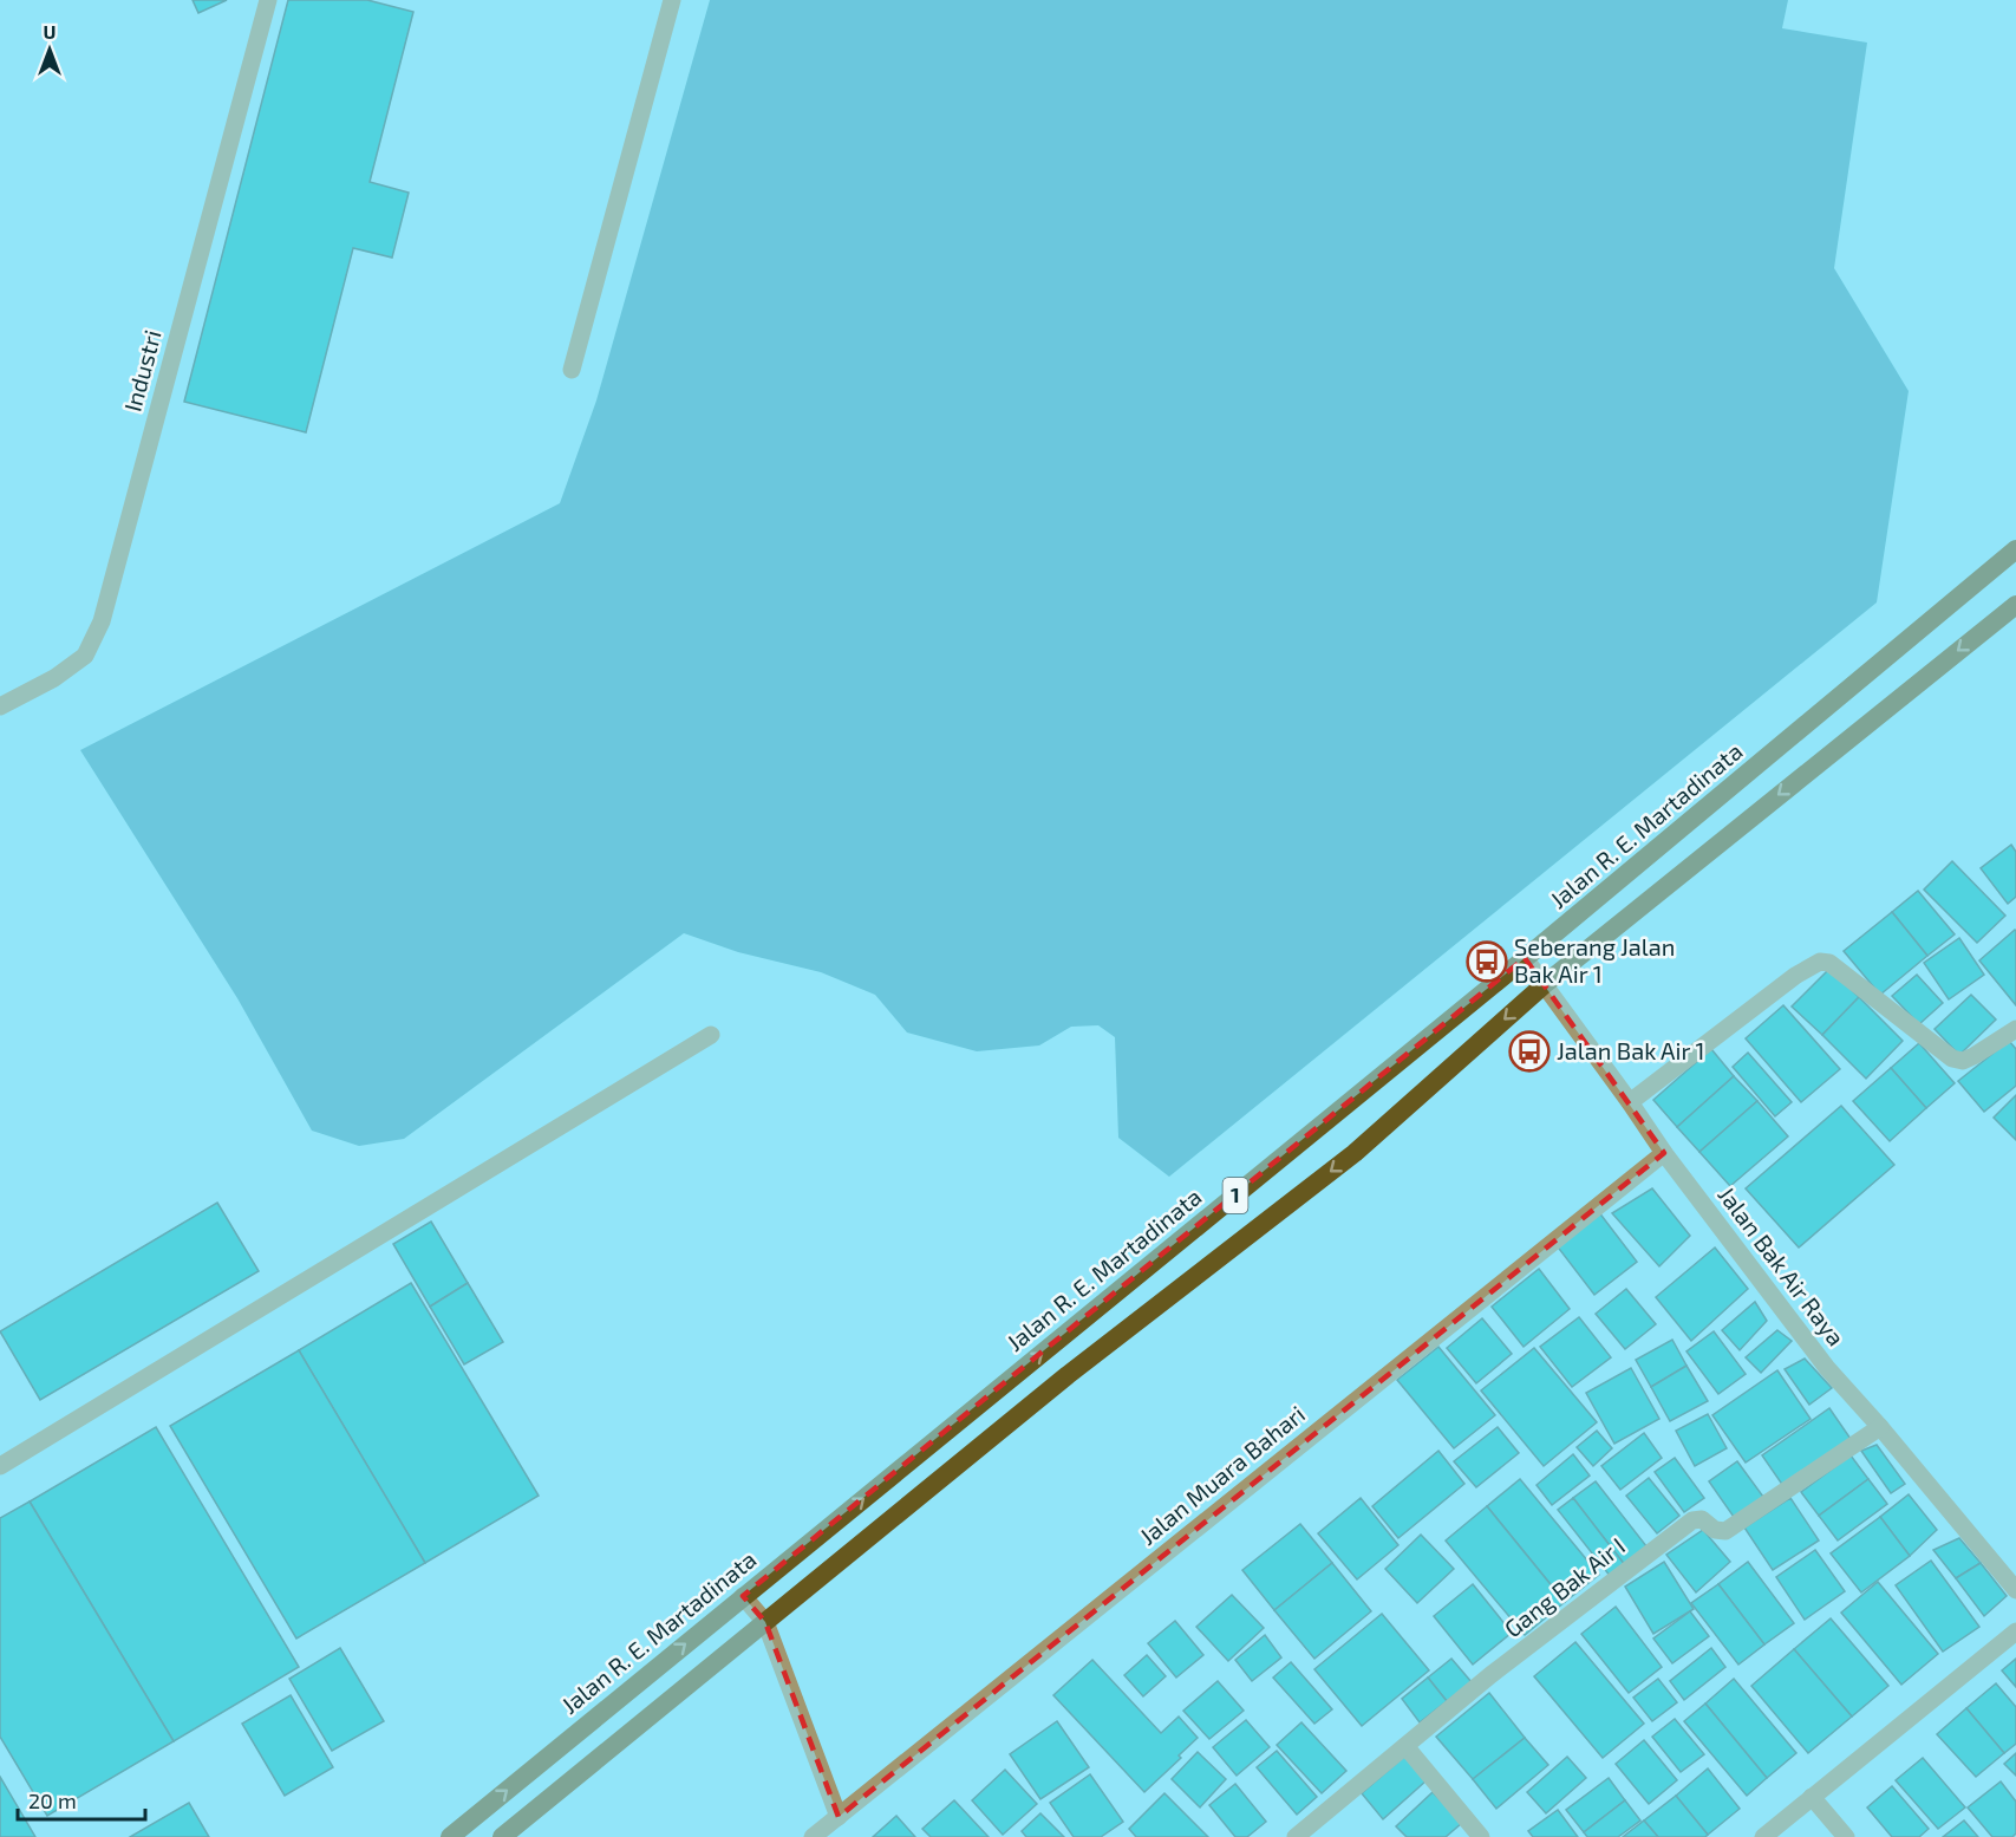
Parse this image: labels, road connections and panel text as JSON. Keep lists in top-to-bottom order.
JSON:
{
  "streets": {
    "highway": ["Jalan R. E. Martadinata", "1"],
    "street": [
      "Industri",
      "Jalan Bak Air Raya",
      "Jalan Muara Bahari",
      "Gang Bak Air I"
    ]
  },
  "crossings": [
    ["Jalan R. E. Martadinata", "Jalan Bak Air Raya"],
    ["1", "Jalan Bak Air Raya"],
    ["Jalan Bak Air Raya", "Jalan Muara Bahari"],
    ["Jalan Bak Air Raya", "Gang Bak Air I"]
  ],
  "places": {
    "bus stop": ["Seberang Jalan Bak Air 1", "Jalan Bak Air 1"]
  },
  "scale_bar": "20 m",
  "north": "top"
}
